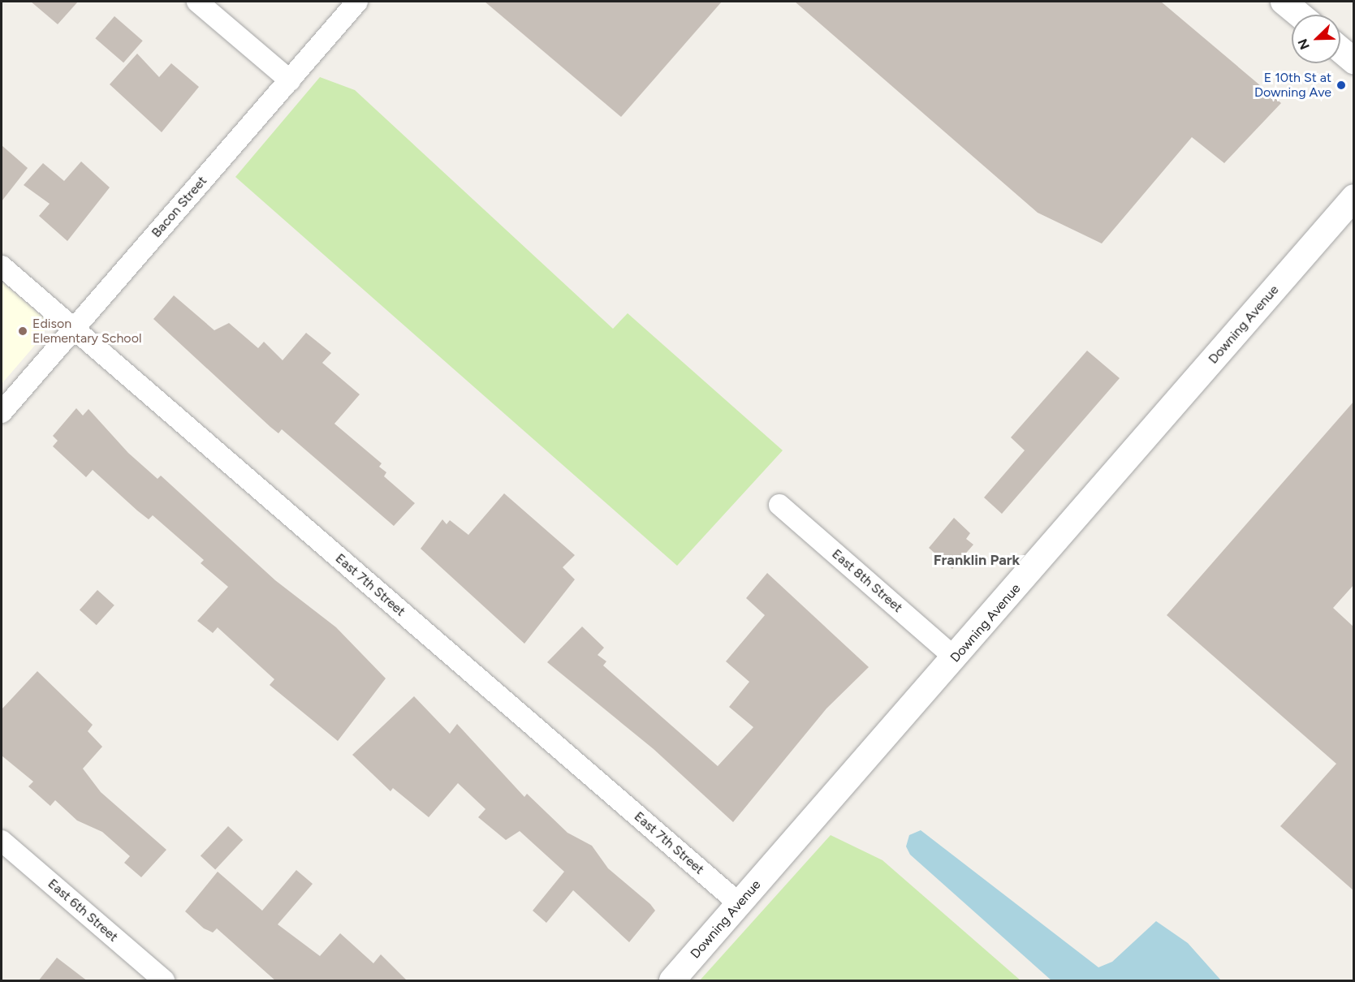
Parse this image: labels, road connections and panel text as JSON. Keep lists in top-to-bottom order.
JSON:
{
  "streets": {
    "street": [
      "Bacon Street",
      "Downing Avenue",
      "East 8th Street",
      "East 7th Street",
      "East 6th Street"
    ]
  },
  "crossings": [
    ["Bacon Street", "East 7th Street"],
    ["Downing Avenue", "East 8th Street"],
    ["Downing Avenue", "East 7th Street"]
  ],
  "districts": ["Franklin Park"],
  "places": ["E 10th St at Downing Ave", "Edison Elementary School"],
  "north": "bottom left"
}
